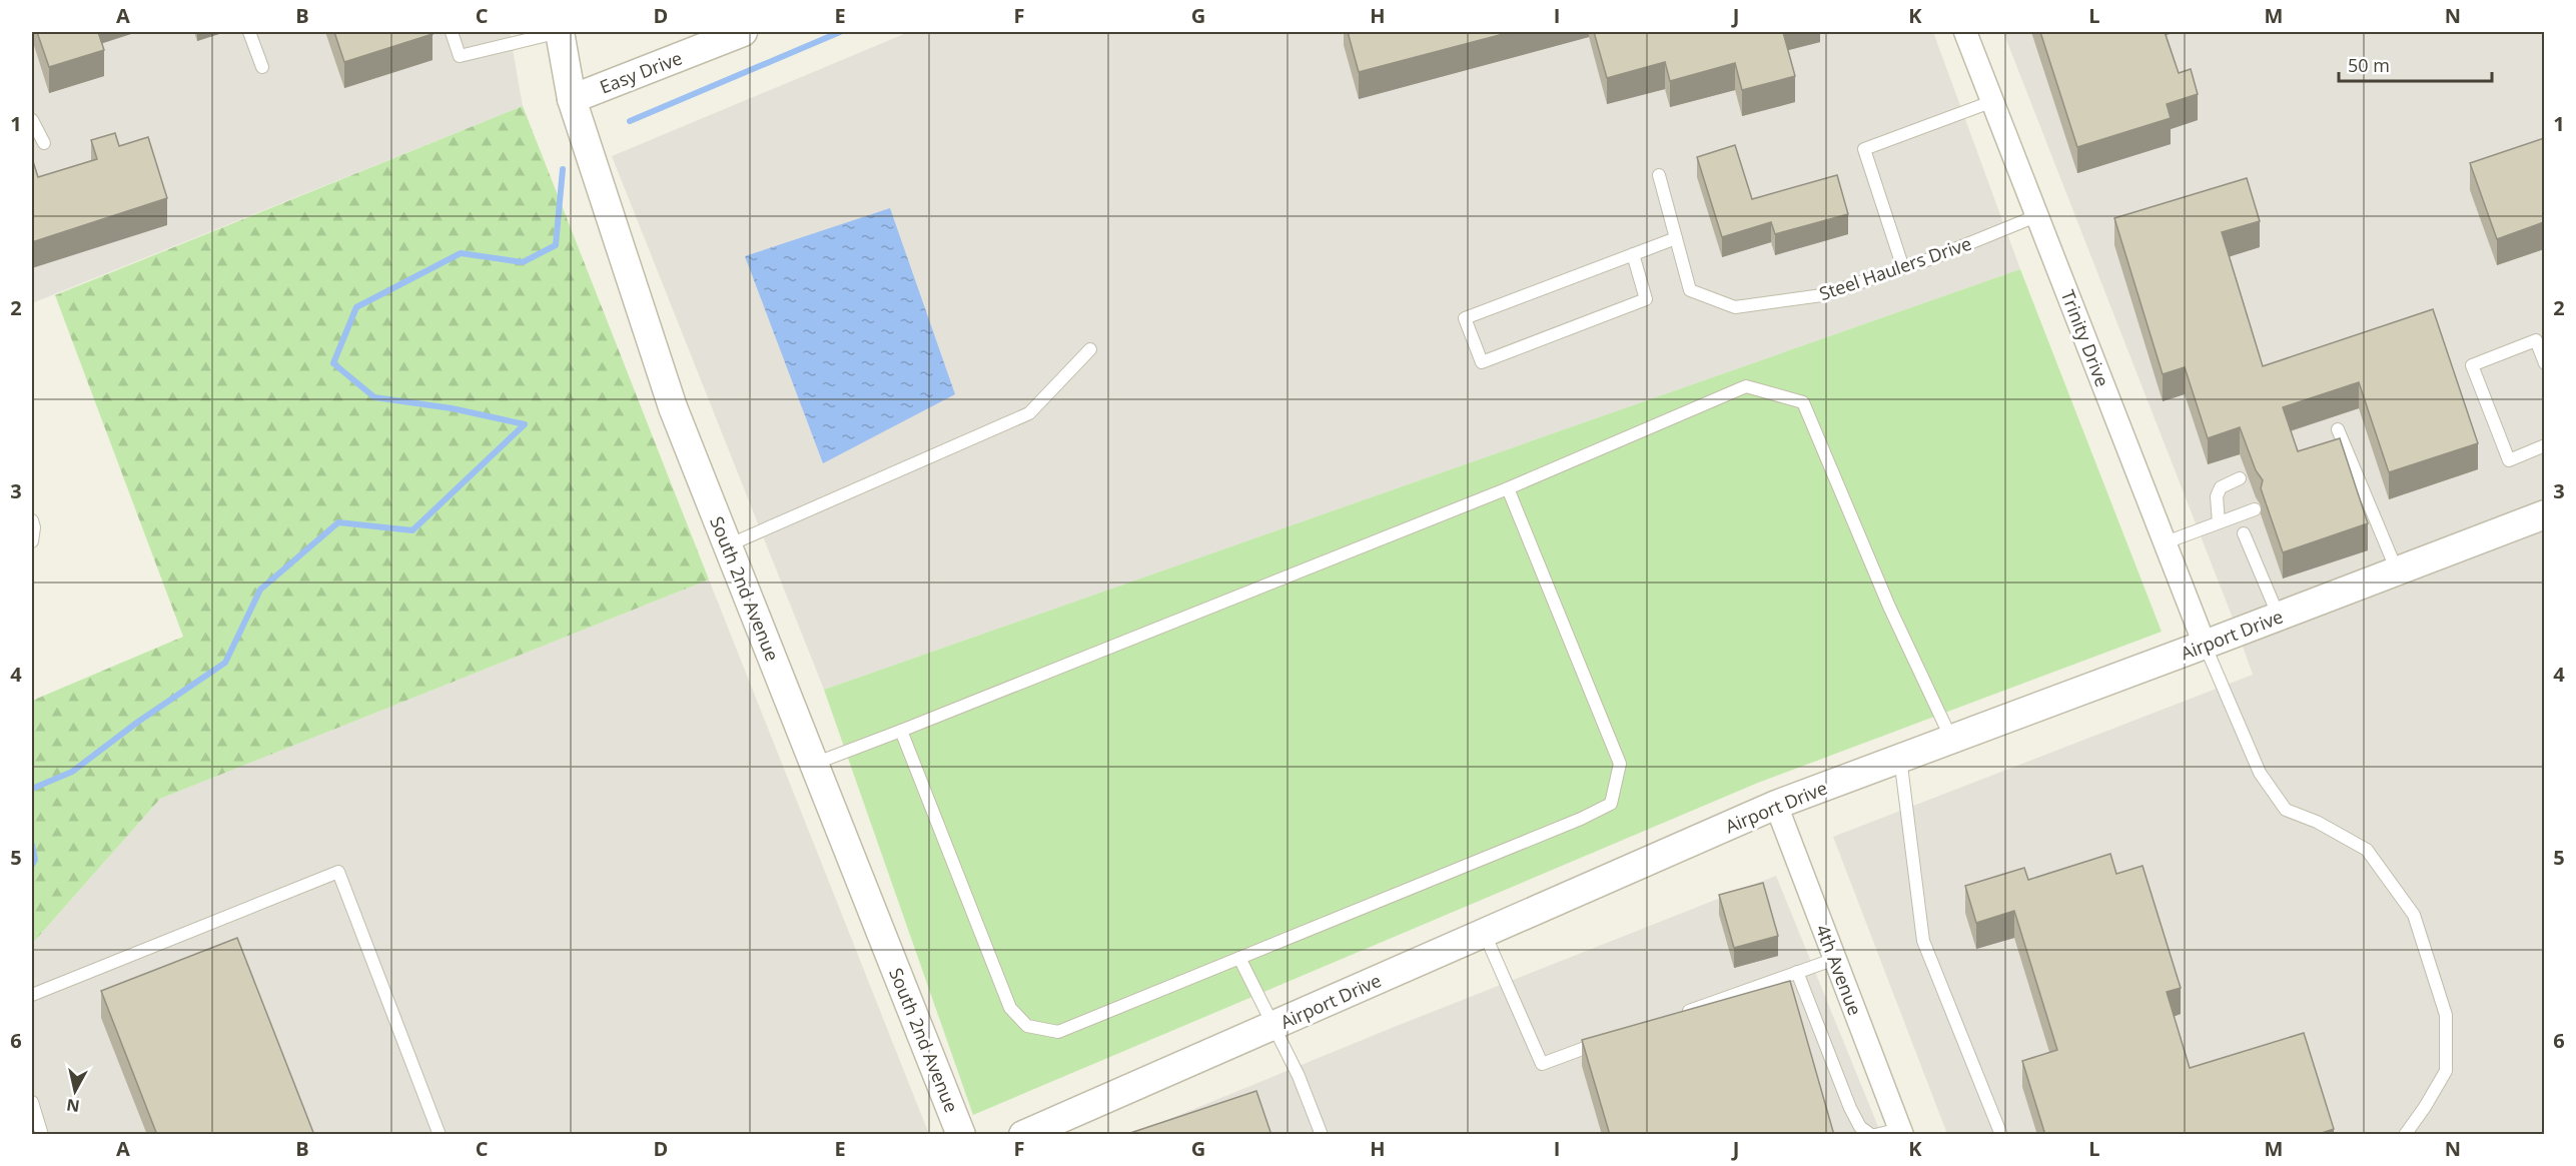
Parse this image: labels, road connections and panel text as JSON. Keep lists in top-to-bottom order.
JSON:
{
  "streets": {
    "street": [
      "Easy Drive",
      "Trinity Drive",
      "South 2nd Avenue",
      "Airport Drive",
      "4th Avenue"
    ],
    "lane": ["Steel Haulers Drive"]
  },
  "crossings": [
    ["Easy Drive", "South 2nd Avenue"],
    ["Steel Haulers Drive", "Trinity Drive"],
    ["Trinity Drive", "Airport Drive"],
    ["Airport Drive", "4th Avenue"]
  ],
  "scale_bar": "50 m",
  "north": "bottom",
  "grid": {
    "columns": [
      "A",
      "B",
      "C",
      "D",
      "E",
      "F",
      "G",
      "H",
      "I",
      "J",
      "K",
      "L",
      "M",
      "N"
    ],
    "rows": [
      "1",
      "2",
      "3",
      "4",
      "5",
      "6"
    ]
  }
}
